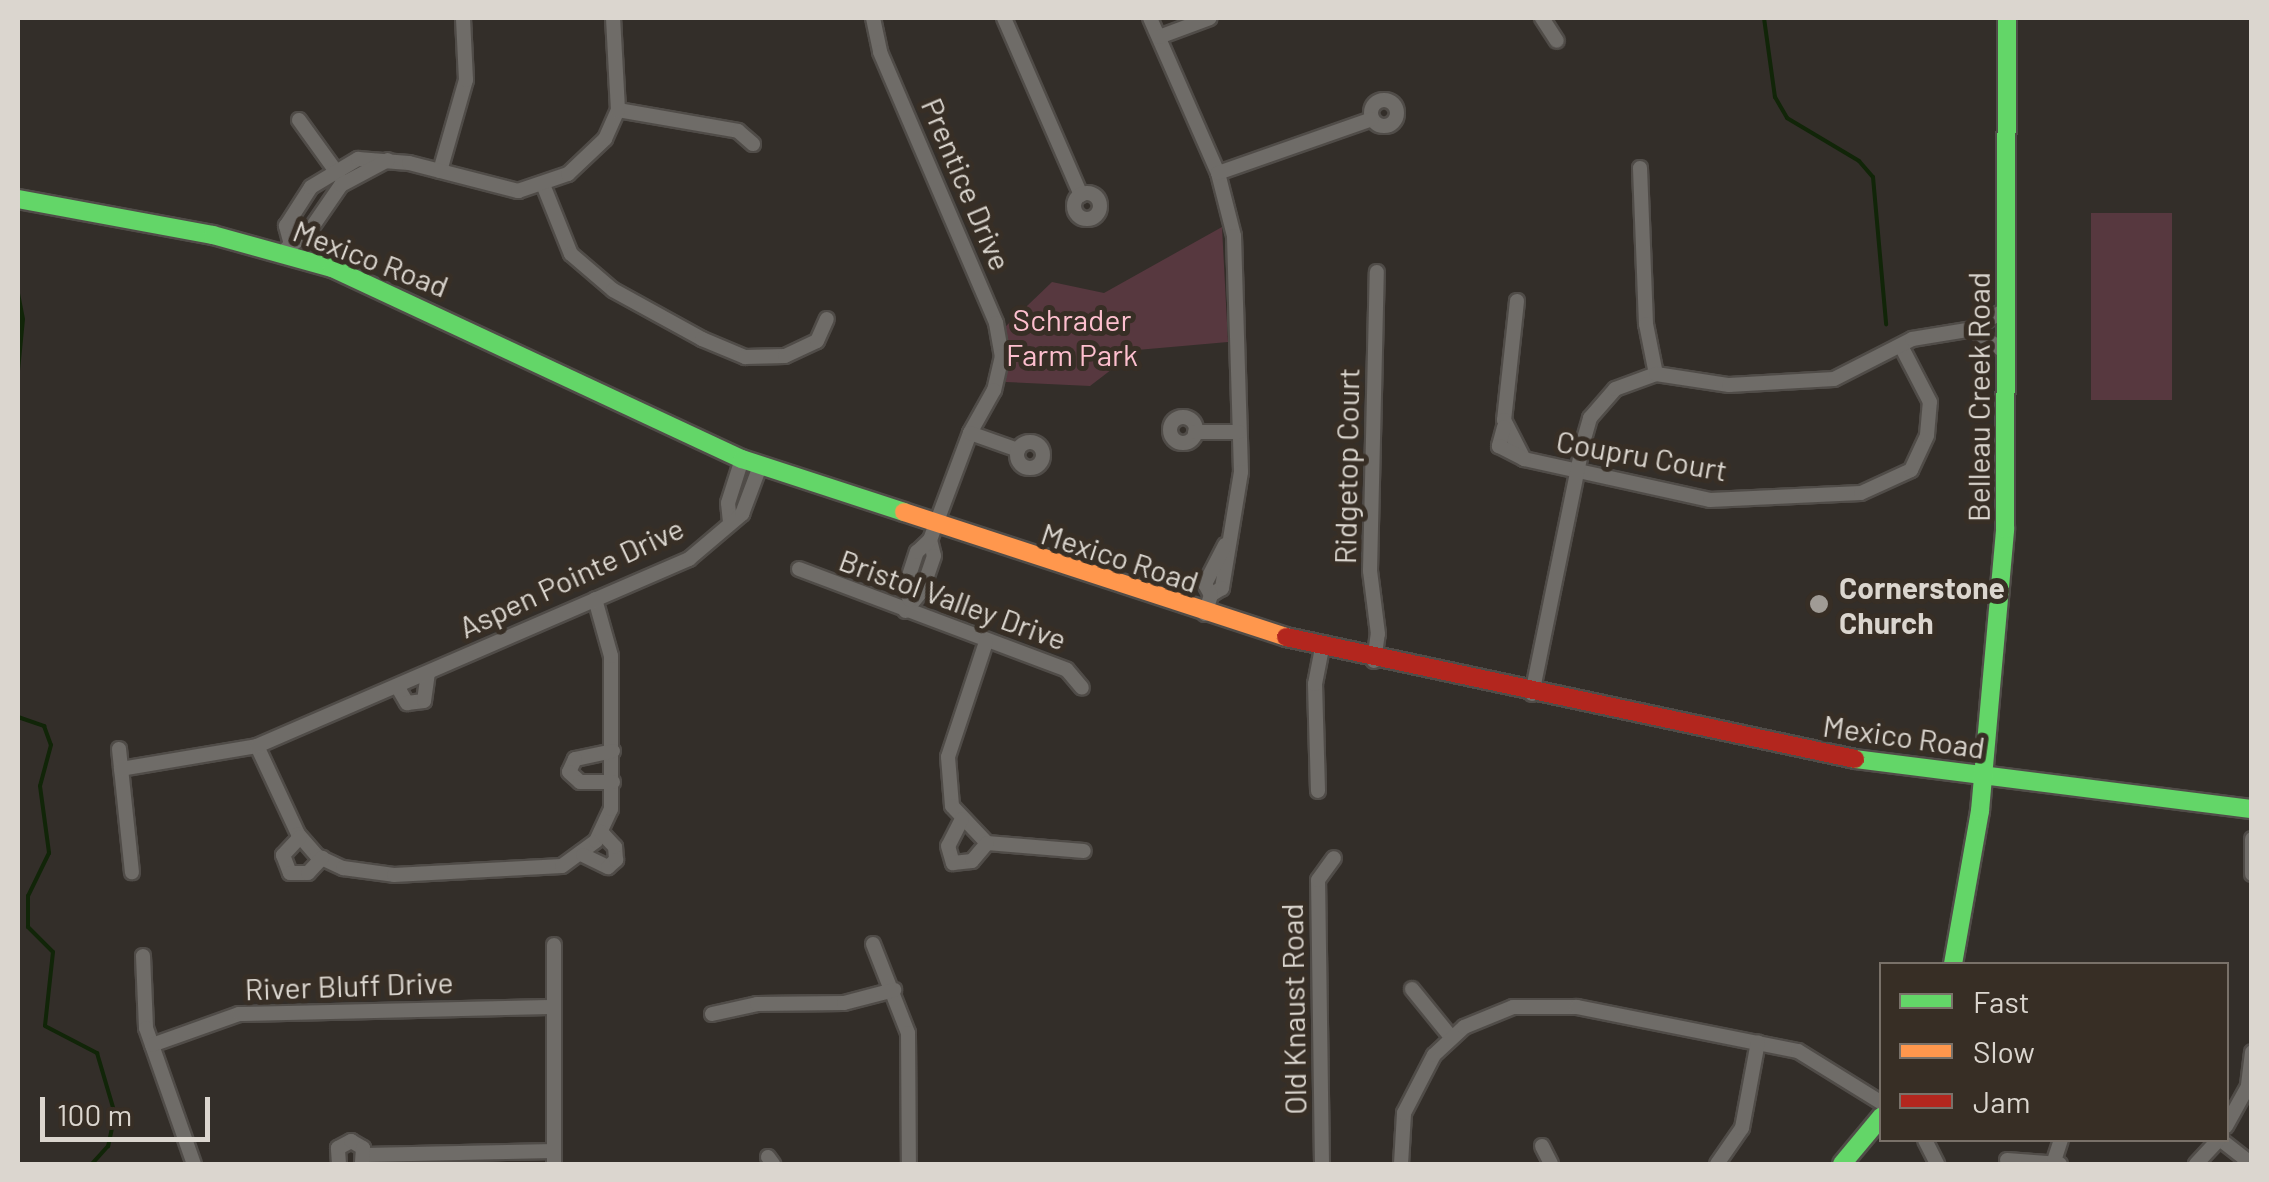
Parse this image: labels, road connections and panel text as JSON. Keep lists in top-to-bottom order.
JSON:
{
  "streets": {
    "main road": ["Mexico Road", "Belleau Creek Road"],
    "street": [
      "Prentice Drive",
      "Coupru Court",
      "Ridgetop Court",
      "Aspen Pointe Drive",
      "Bristol Valley Drive",
      "River Bluff Drive",
      "Old Knaust Road"
    ]
  },
  "crossings": [
    ["Prentice Drive", "Mexico Road"],
    ["Prentice Drive", "Bristol Valley Drive"],
    ["Mexico Road", "Belleau Creek Road"],
    ["Mexico Road", "Ridgetop Court"],
    ["Mexico Road", "Aspen Pointe Drive"]
  ],
  "parks": ["Schrader Farm Park"],
  "places": ["Cornerstone Church"],
  "legend": ["Fast", "Slow", "Jam"],
  "scale_bar": "100 m"
}
